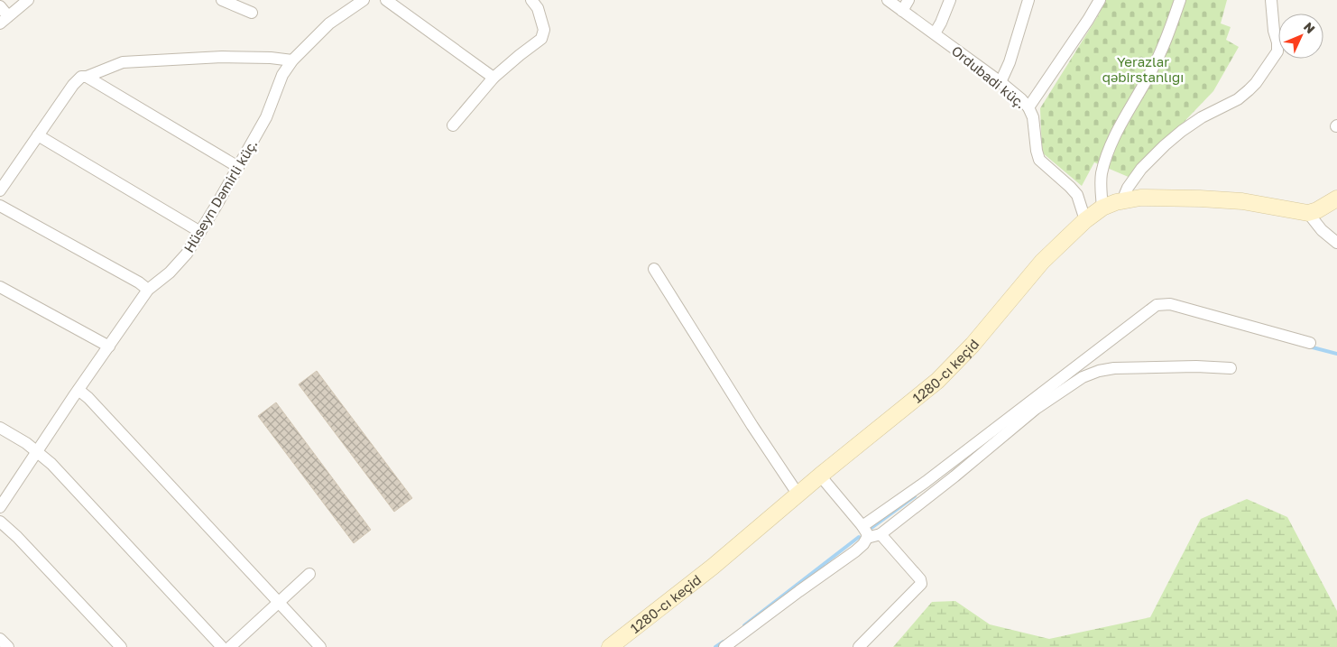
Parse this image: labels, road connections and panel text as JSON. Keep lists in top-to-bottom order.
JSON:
{
  "streets": {
    "street": ["Ordubadi küç.", "Hüseyn Dəmirli küç.", "1280-cı keçid"]
  },
  "crossings": [
    ["Ordubadi küç.", "1280-cı keçid"]
  ],
  "parks": ["Yerazlar qəbirstanlığı"],
  "north": "top right"
}
